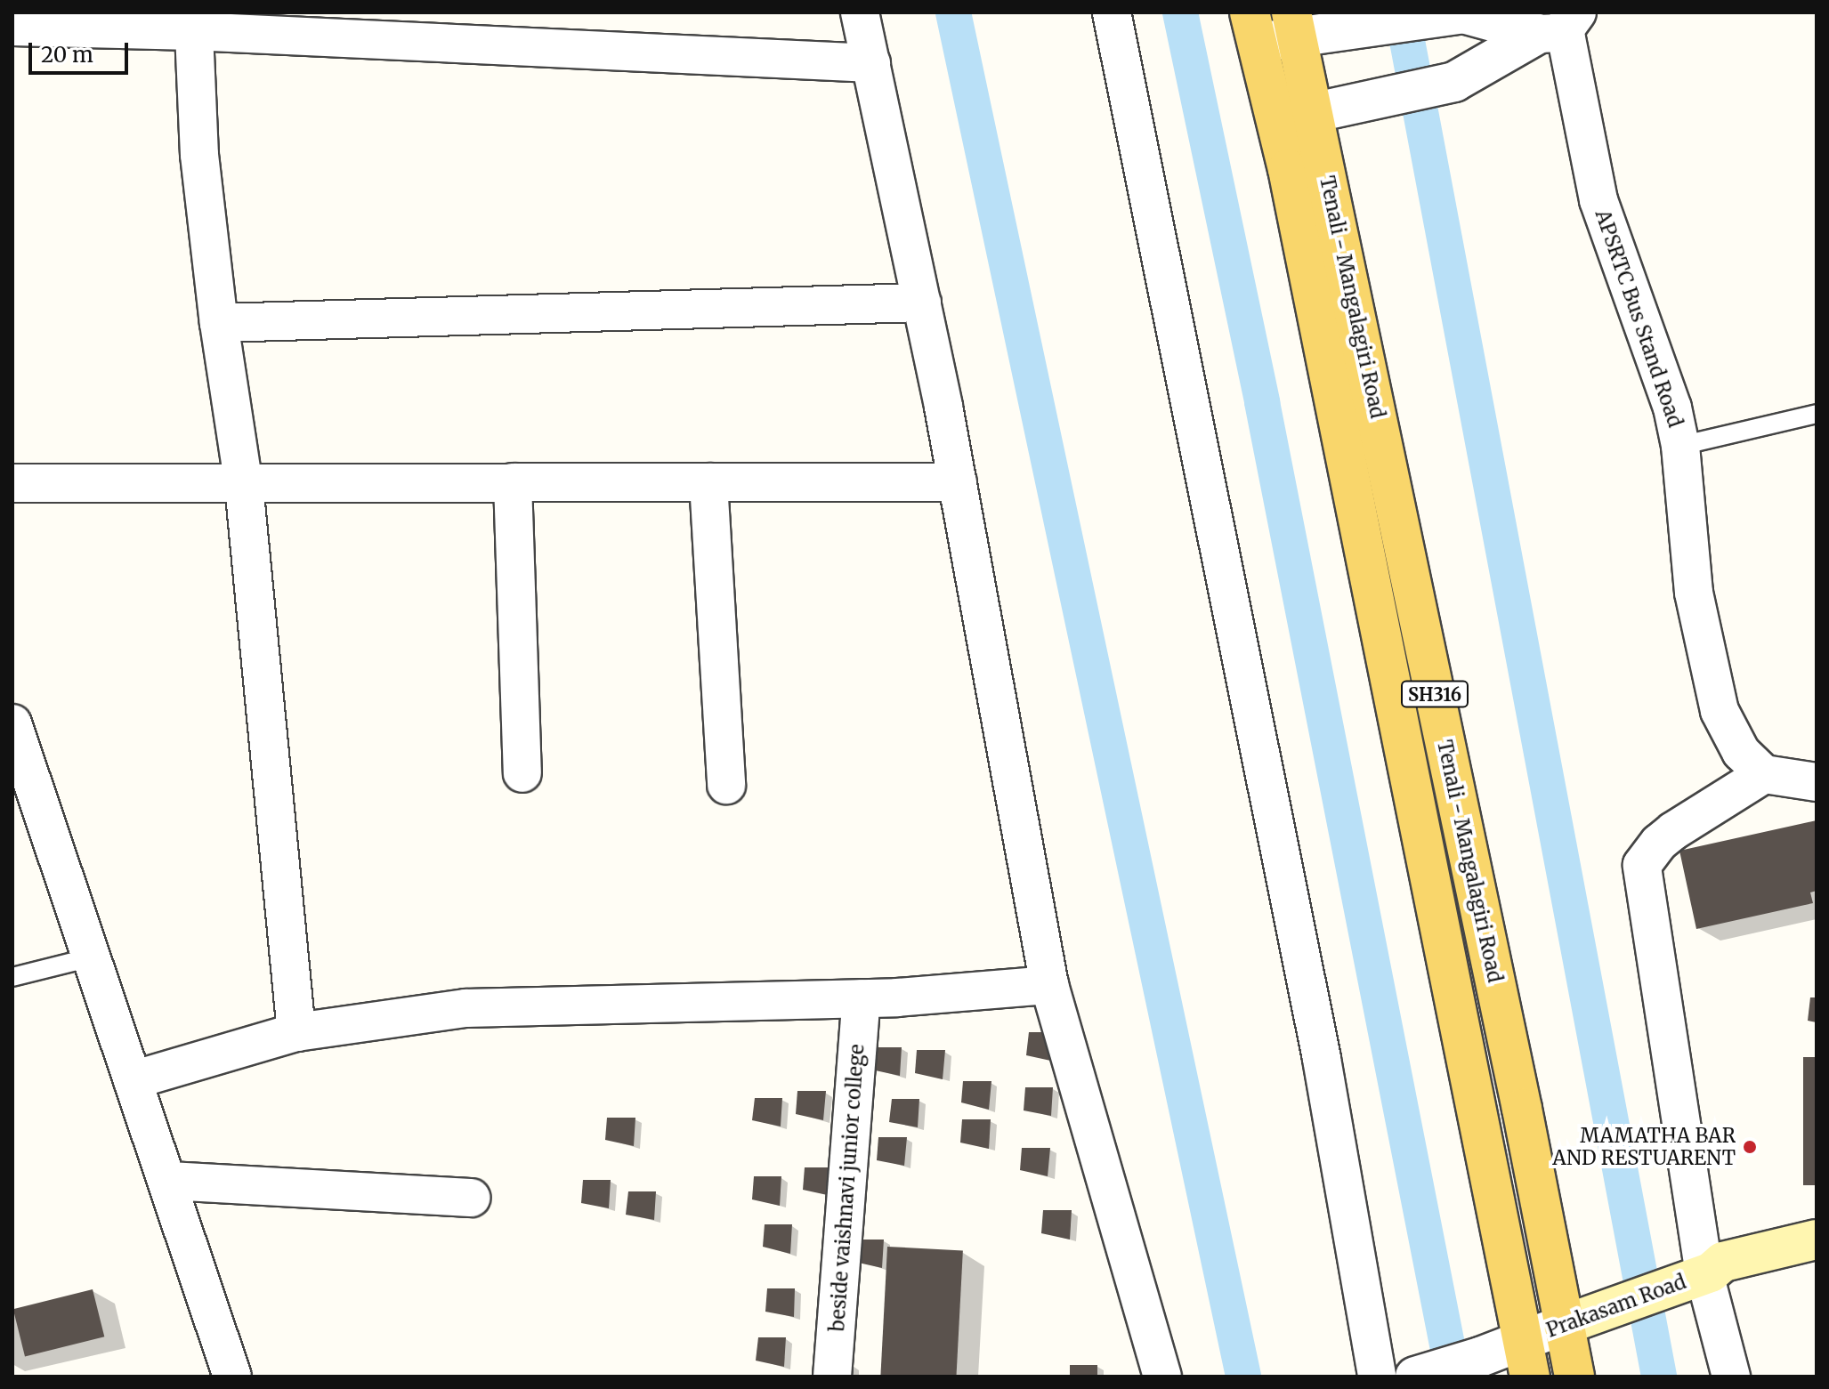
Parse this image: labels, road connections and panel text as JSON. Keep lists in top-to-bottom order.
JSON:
{
  "streets": {
    "main road": ["Tenali - Mangalagiri Road", "SH316", "Prakasam Road"],
    "street": ["APSRTC Bus Stand Road", "beside vaishnavi junior college"]
  },
  "crossings": [
    ["Tenali - Mangalagiri Road", "Prakasam Road"]
  ],
  "places": ["MAMATHA BAR AND RESTUARENT"],
  "scale_bar": "20 m"
}
